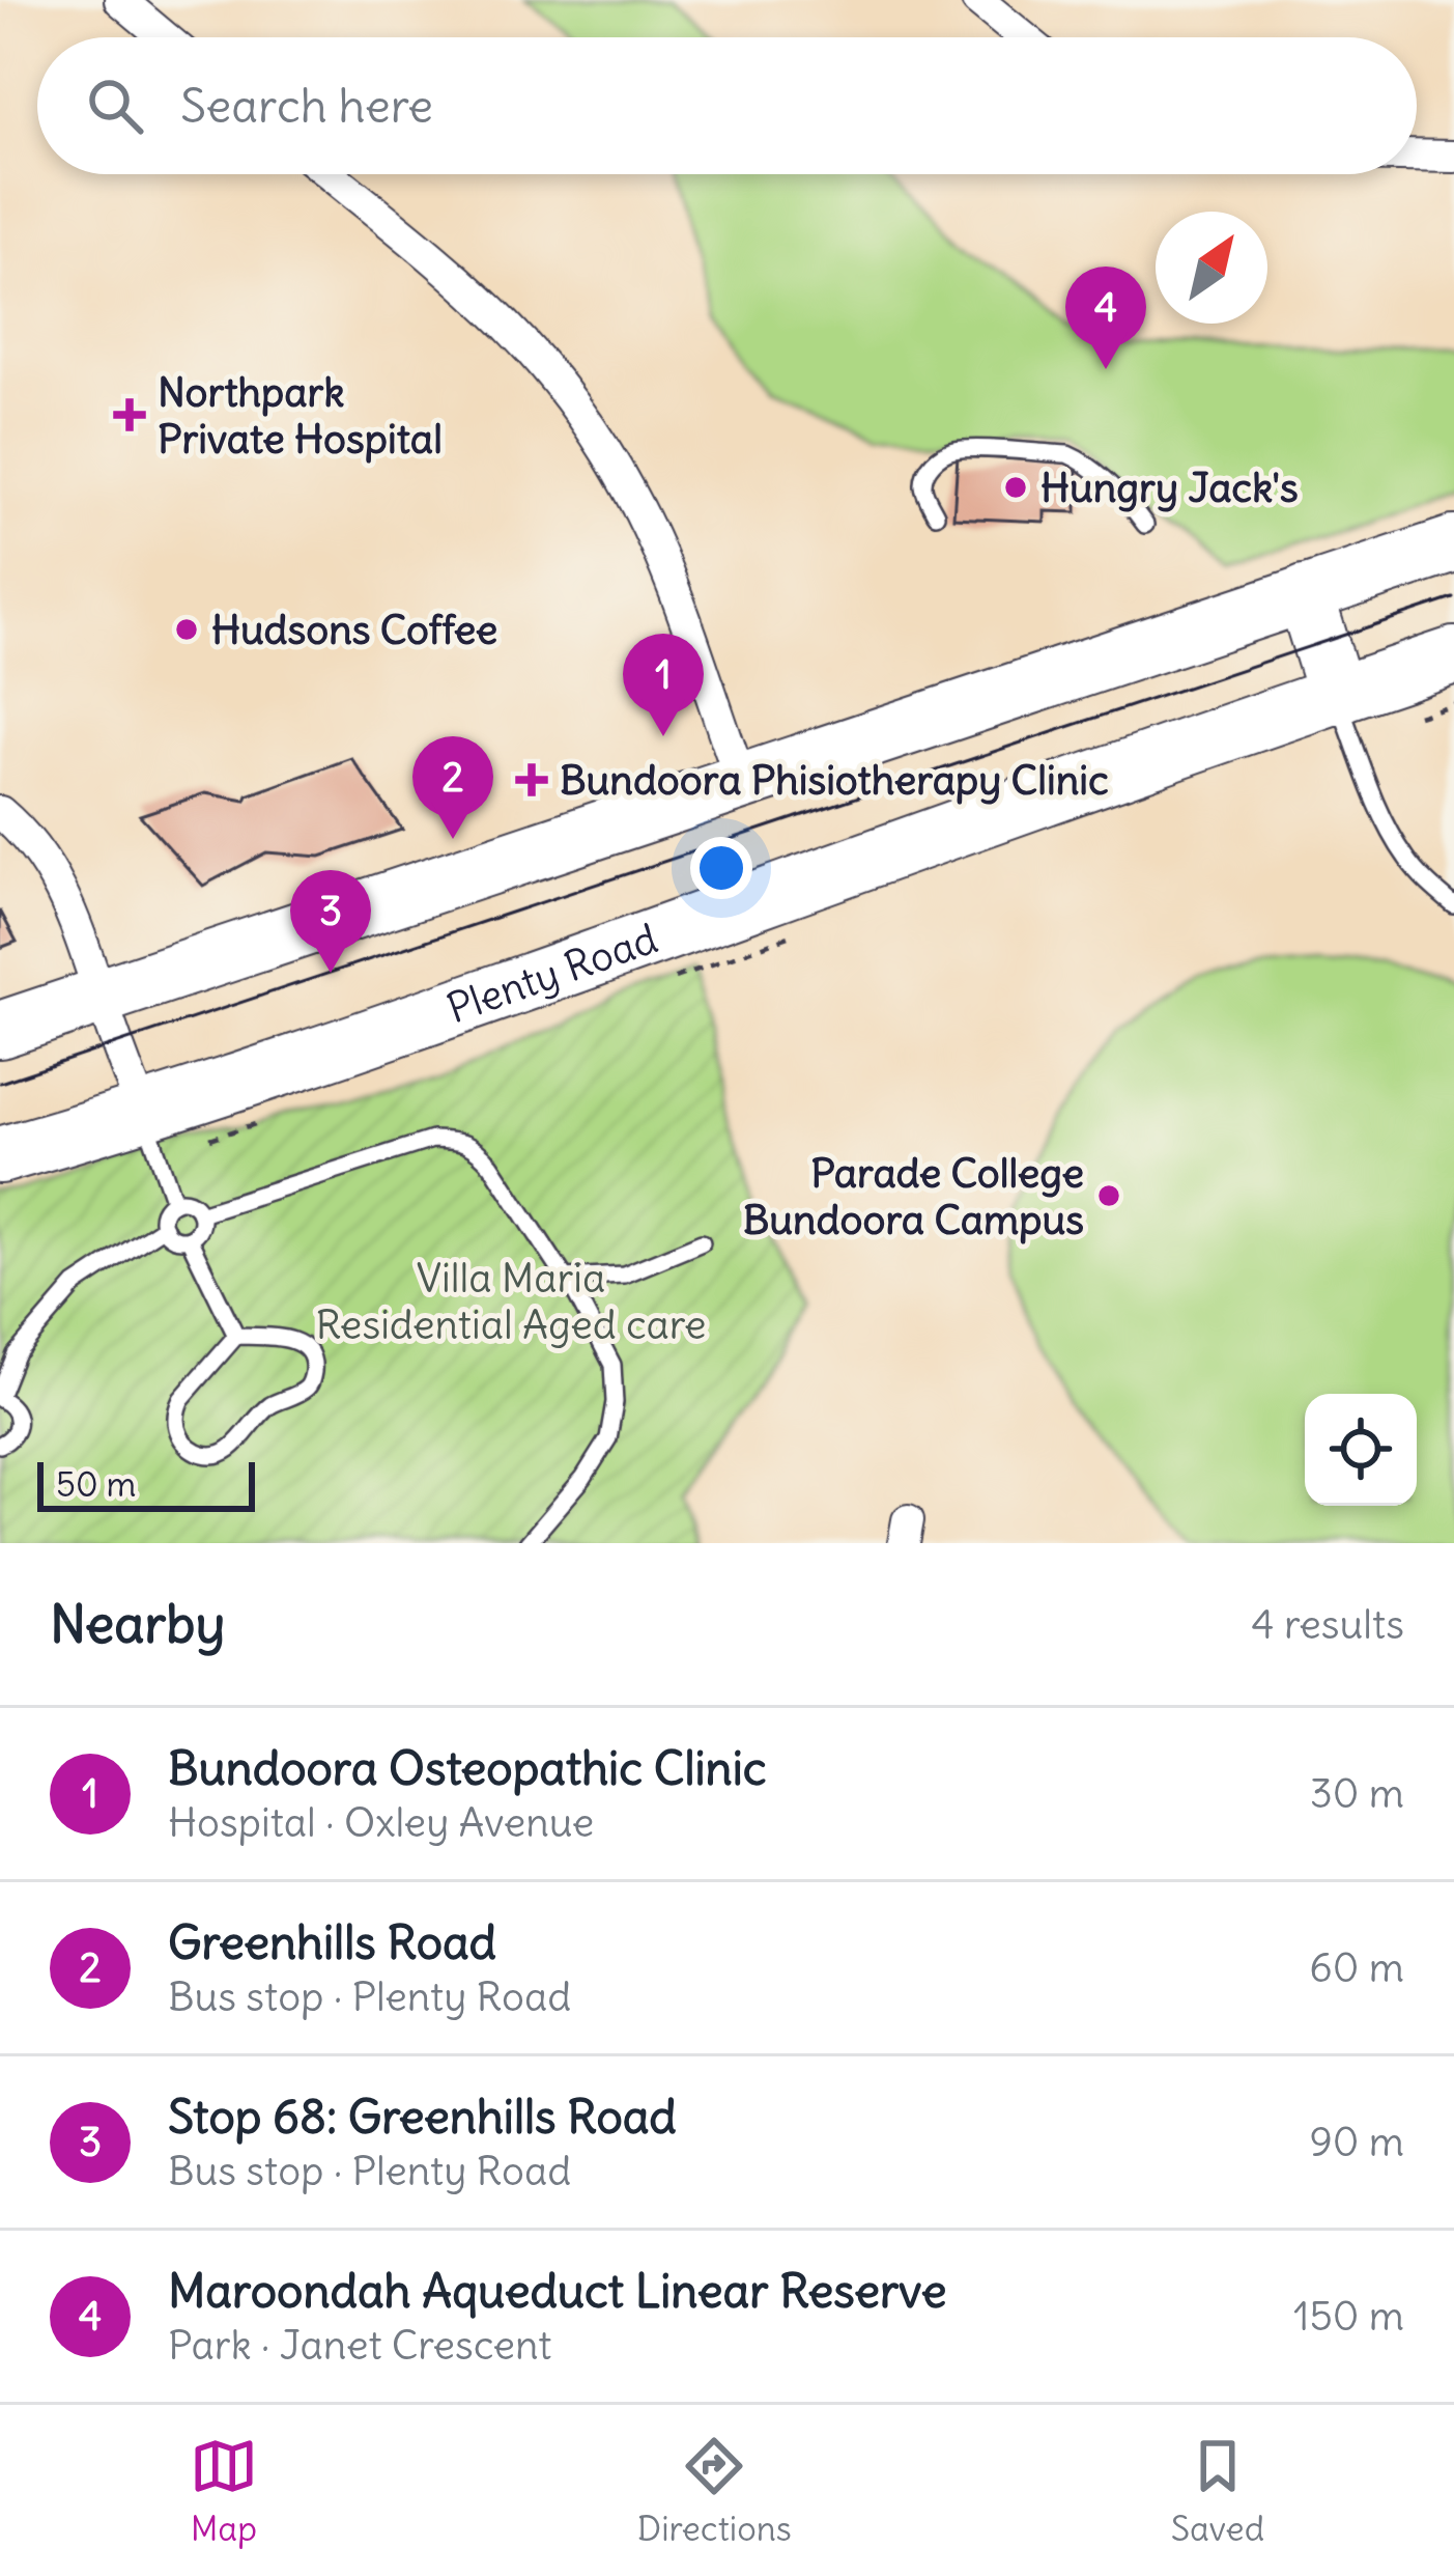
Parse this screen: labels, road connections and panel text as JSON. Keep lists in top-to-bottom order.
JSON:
{
  "streets": {
    "highway": ["Plenty Road"]
  },
  "parks": ["Villa Maria Residential Aged care"],
  "places": {
    "health": ["Northpark Private Hospital", "Bundoora Phisiotherapy Clinic"],
    "other": ["Hungry Jack's", "Hudsons Coffee", "Parade College Bundoora Campus"]
  },
  "scale_bar": "50 m",
  "north": "top right",
  "page": {
    "search": "Search here",
    "pins": [
      "4",
      "1",
      "2",
      "3"
    ],
    "scale": "50 m",
    "heading": ["Nearby", "4 results"],
    "list": [
      {
        "mark": "1",
        "name": "Bundoora Osteopathic Clinic",
        "note": "Hospital · Oxley Avenue",
        "value": "30 m"
      },
      {
        "mark": "2",
        "name": "Greenhills Road",
        "note": "Bus stop · Plenty Road",
        "value": "60 m"
      },
      {
        "mark": "3",
        "name": "Stop 68: Greenhills Road",
        "note": "Bus stop · Plenty Road",
        "value": "90 m"
      },
      {
        "mark": "4",
        "name": "Maroondah Aqueduct Linear Reserve",
        "note": "Park · Janet Crescent",
        "value": "150 m"
      }
    ],
    "nav": ["Map", "Directions", "Saved"]
  }
}
